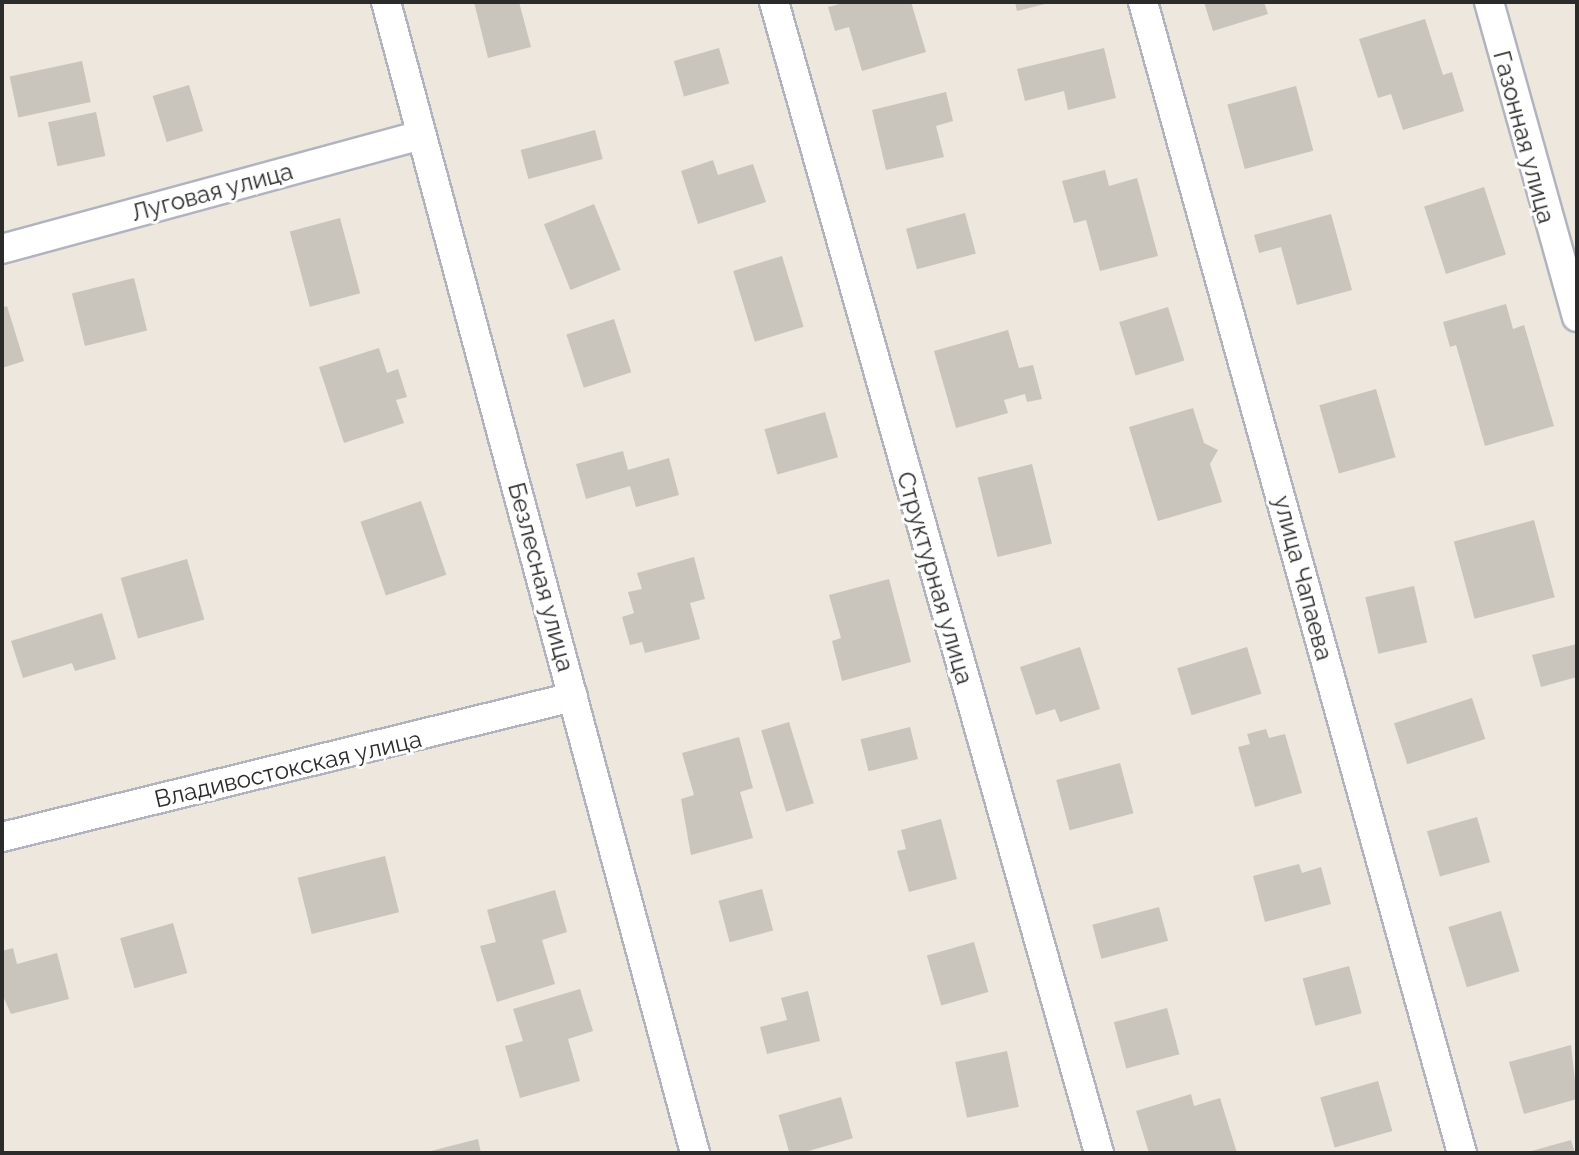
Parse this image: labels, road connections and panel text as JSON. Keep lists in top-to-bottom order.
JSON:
{
  "streets": {
    "street": [
      "Газонная улица",
      "Луговая улица",
      "Безлесная улица",
      "Структурная улица",
      "улица Чапаева",
      "Владивостокская улица"
    ]
  },
  "crossings": [
    ["Луговая улица", "Безлесная улица"],
    ["Безлесная улица", "Владивостокская улица"]
  ]
}
